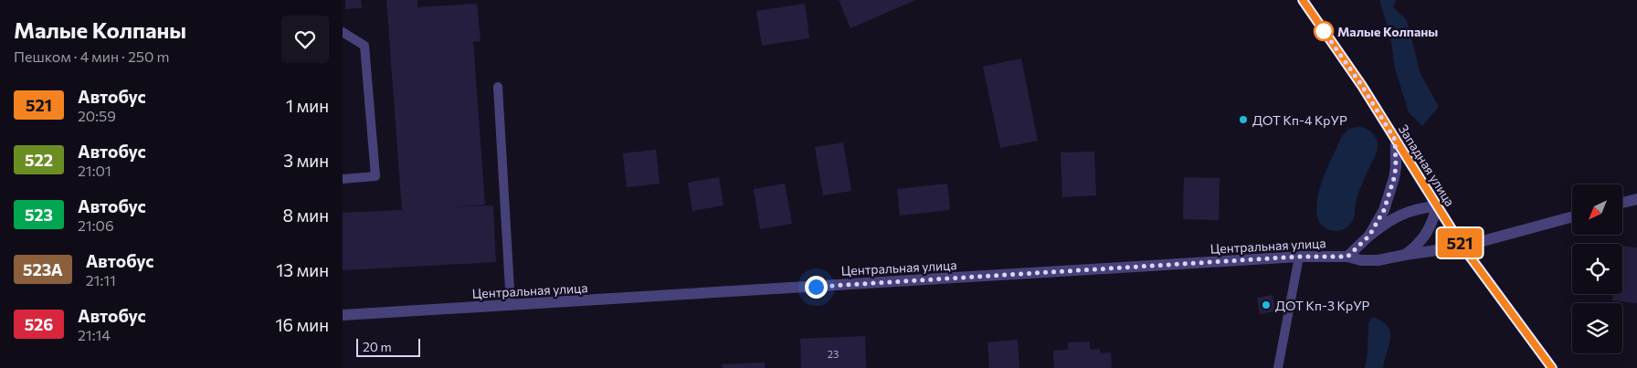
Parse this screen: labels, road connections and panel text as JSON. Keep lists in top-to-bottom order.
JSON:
{
  "streets": {
    "main road": ["Западная улица"],
    "street": ["Центральная улица"]
  },
  "crossings": [
    ["Западная улица", "Центральная улица"]
  ],
  "places": ["Малые Колпаны", "ДОТ Кп-4 КрУР", "ДОТ Кп-3 КрУР"],
  "lines": ["bus line 521"],
  "house_numbers": ["23"],
  "scale_bar": "20 m",
  "north": "bottom left",
  "page": {
    "heading": ["Малые Колпаны", "Пешком · 4 мин · 250 m"],
    "on_map": "521",
    "list": [
      {
        "mark": "521",
        "name": "Автобус",
        "note": "20:59",
        "value": "1 мин"
      },
      {
        "mark": "522",
        "name": "Автобус",
        "note": "21:01",
        "value": "3 мин"
      },
      {
        "mark": "523",
        "name": "Автобус",
        "note": "21:06",
        "value": "8 мин"
      },
      {
        "mark": "523А",
        "name": "Автобус",
        "note": "21:11",
        "value": "13 мин"
      },
      {
        "mark": "526",
        "name": "Автобус",
        "note": "21:14",
        "value": "16 мин"
      }
    ],
    "scale": "20 m"
  }
}
